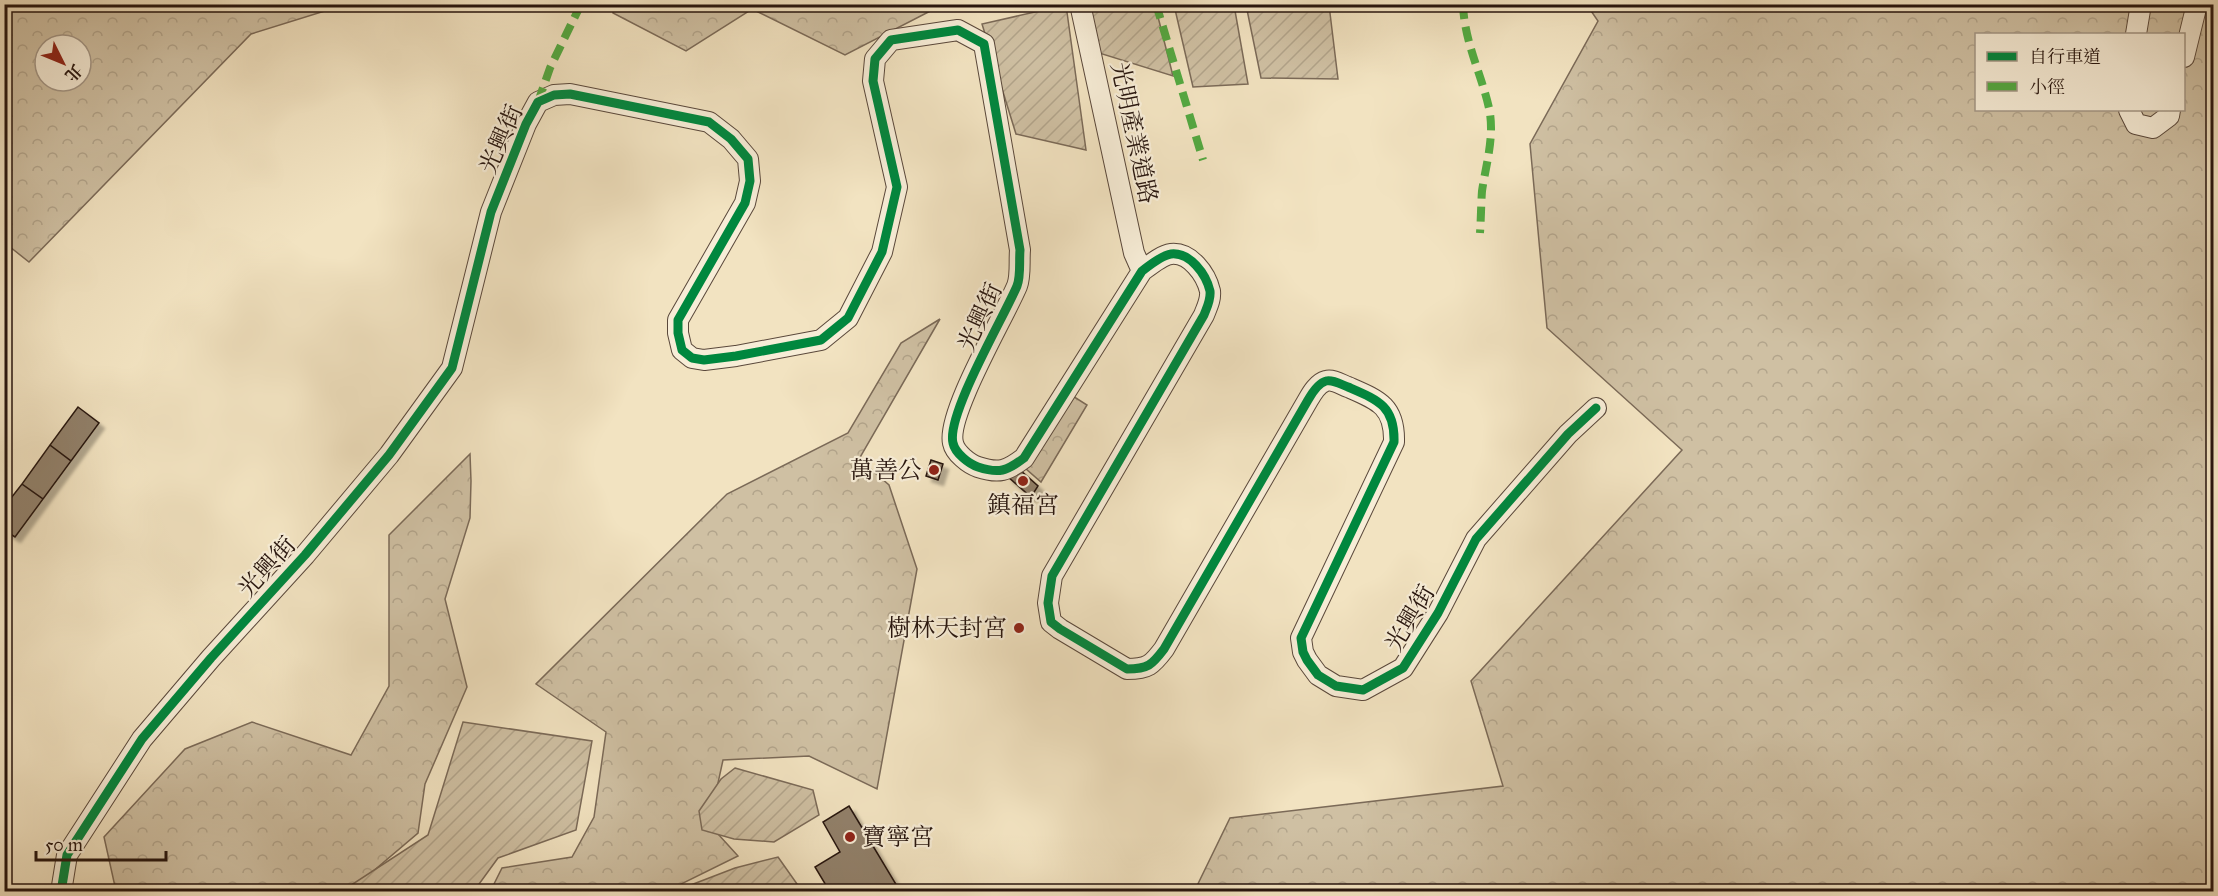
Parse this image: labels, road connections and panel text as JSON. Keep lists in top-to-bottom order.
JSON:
{
  "streets": {
    "street": ["光明產業道路", "光興街"]
  },
  "crossings": [
    ["光明產業道路", "光興街"]
  ],
  "places": [
    "萬善公",
    "鎮福宮",
    "樹林天封宮",
    "寶寧宮"
  ],
  "legend": ["自行車道", "小徑"],
  "scale_bar": "50 m",
  "north": "bottom right"
}
